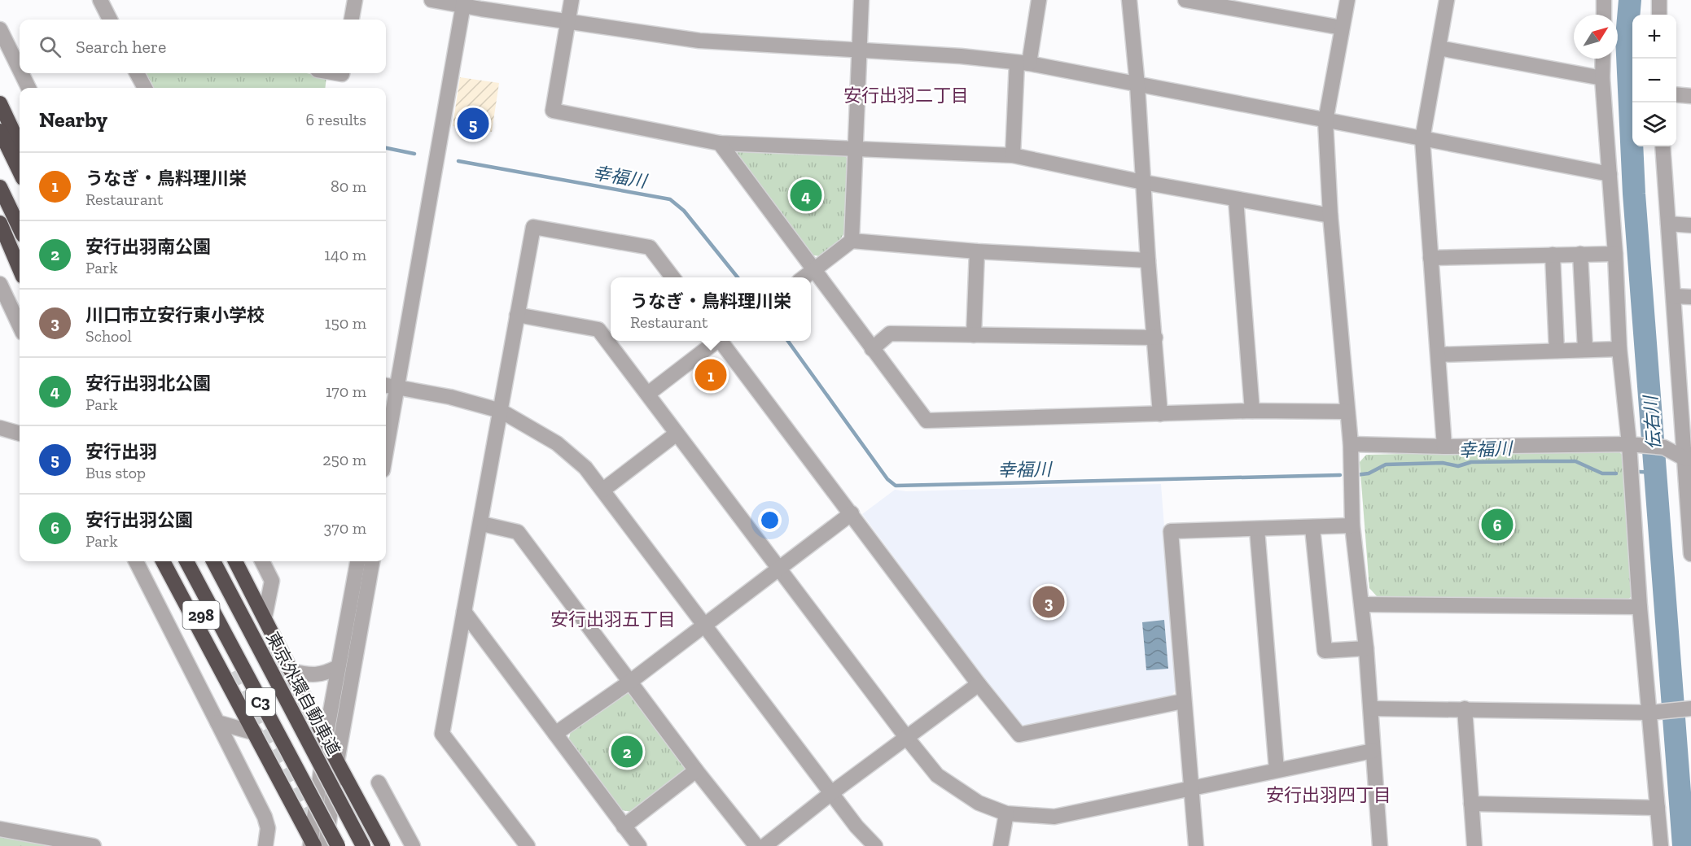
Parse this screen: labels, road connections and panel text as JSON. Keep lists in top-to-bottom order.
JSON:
{
  "streets": {
    "highway": ["298", "東京外環自動車道", "C3"]
  },
  "districts": ["安行出羽二丁目", "安行出羽五丁目", "安行出羽四丁目"],
  "water": ["幸福川", "伝右川"],
  "north": "top right",
  "page": {
    "map_buttons": ["+", "−"],
    "search": "Search here",
    "heading": ["Nearby", "6 results"],
    "pins": [
      "5",
      "4",
      "1",
      "6",
      "3",
      "2"
    ],
    "list": [
      {
        "mark": "1",
        "name": "うなぎ・鳥料理川栄",
        "note": "Restaurant",
        "value": "80 m"
      },
      {
        "mark": "2",
        "name": "安行出羽南公園",
        "note": "Park",
        "value": "140 m"
      },
      {
        "mark": "3",
        "name": "川口市立安行東小学校",
        "note": "School",
        "value": "150 m"
      },
      {
        "mark": "4",
        "name": "安行出羽北公園",
        "note": "Park",
        "value": "170 m"
      },
      {
        "mark": "5",
        "name": "安行出羽",
        "note": "Bus stop",
        "value": "250 m"
      },
      {
        "mark": "6",
        "name": "安行出羽公園",
        "note": "Park",
        "value": "370 m"
      }
    ],
    "popup": ["うなぎ・鳥料理川栄", "Restaurant"]
  }
}
